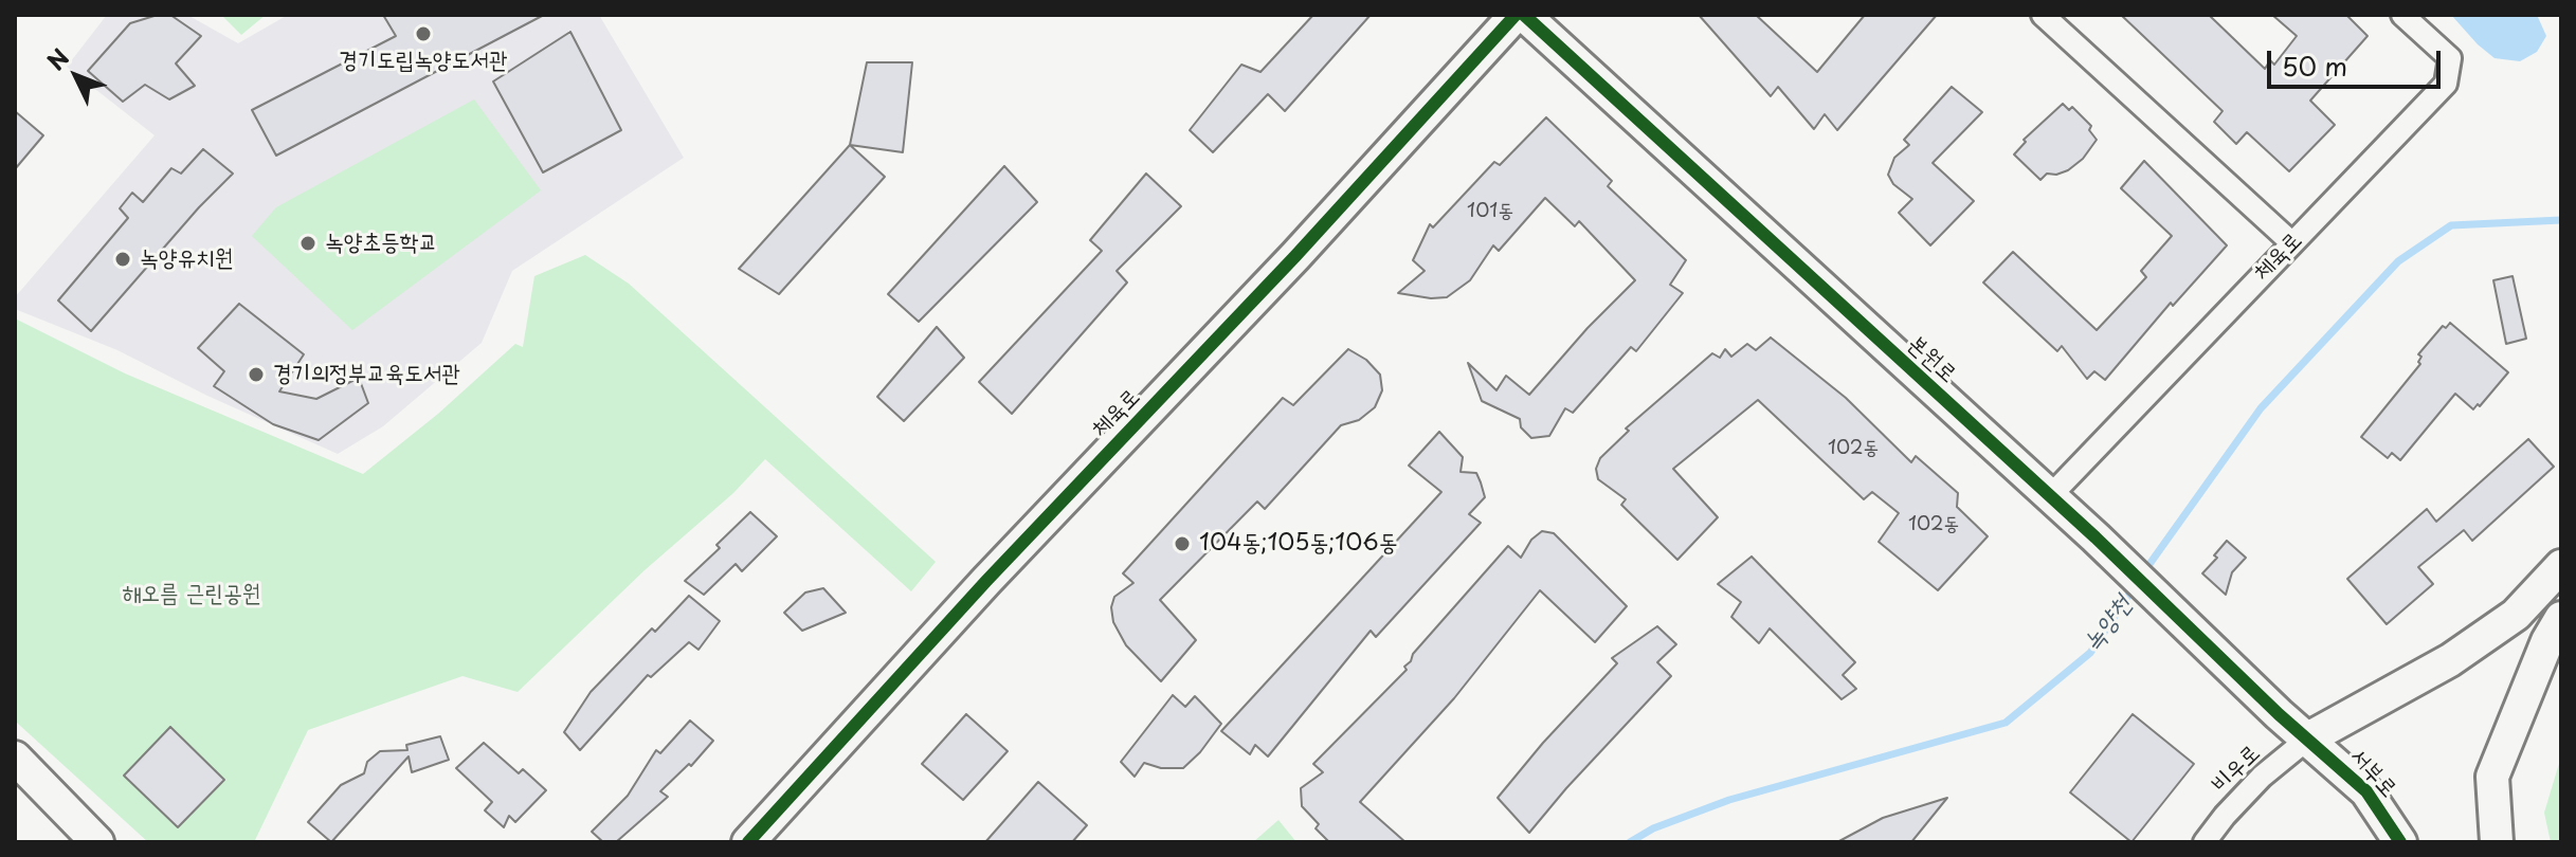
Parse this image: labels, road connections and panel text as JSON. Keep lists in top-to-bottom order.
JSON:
{
  "streets": {
    "street": [
      "체육로",
      "본원로",
      "비우로",
      "서부로"
    ]
  },
  "crossings": [
    ["체육로", "본원로"],
    ["본원로", "비우로"],
    ["본원로", "서부로"],
    ["비우로", "서부로"]
  ],
  "water": ["녹양천"],
  "parks": ["해오름 근린공원"],
  "places": [
    "경기도립녹양도서관",
    "녹양초등학교",
    "녹양유치원",
    "경기의정부교육도서관",
    "104동;105동;106동"
  ],
  "house_numbers": ["101동", "102동", "102동"],
  "scale_bar": "50 m",
  "north": "top left"
}
